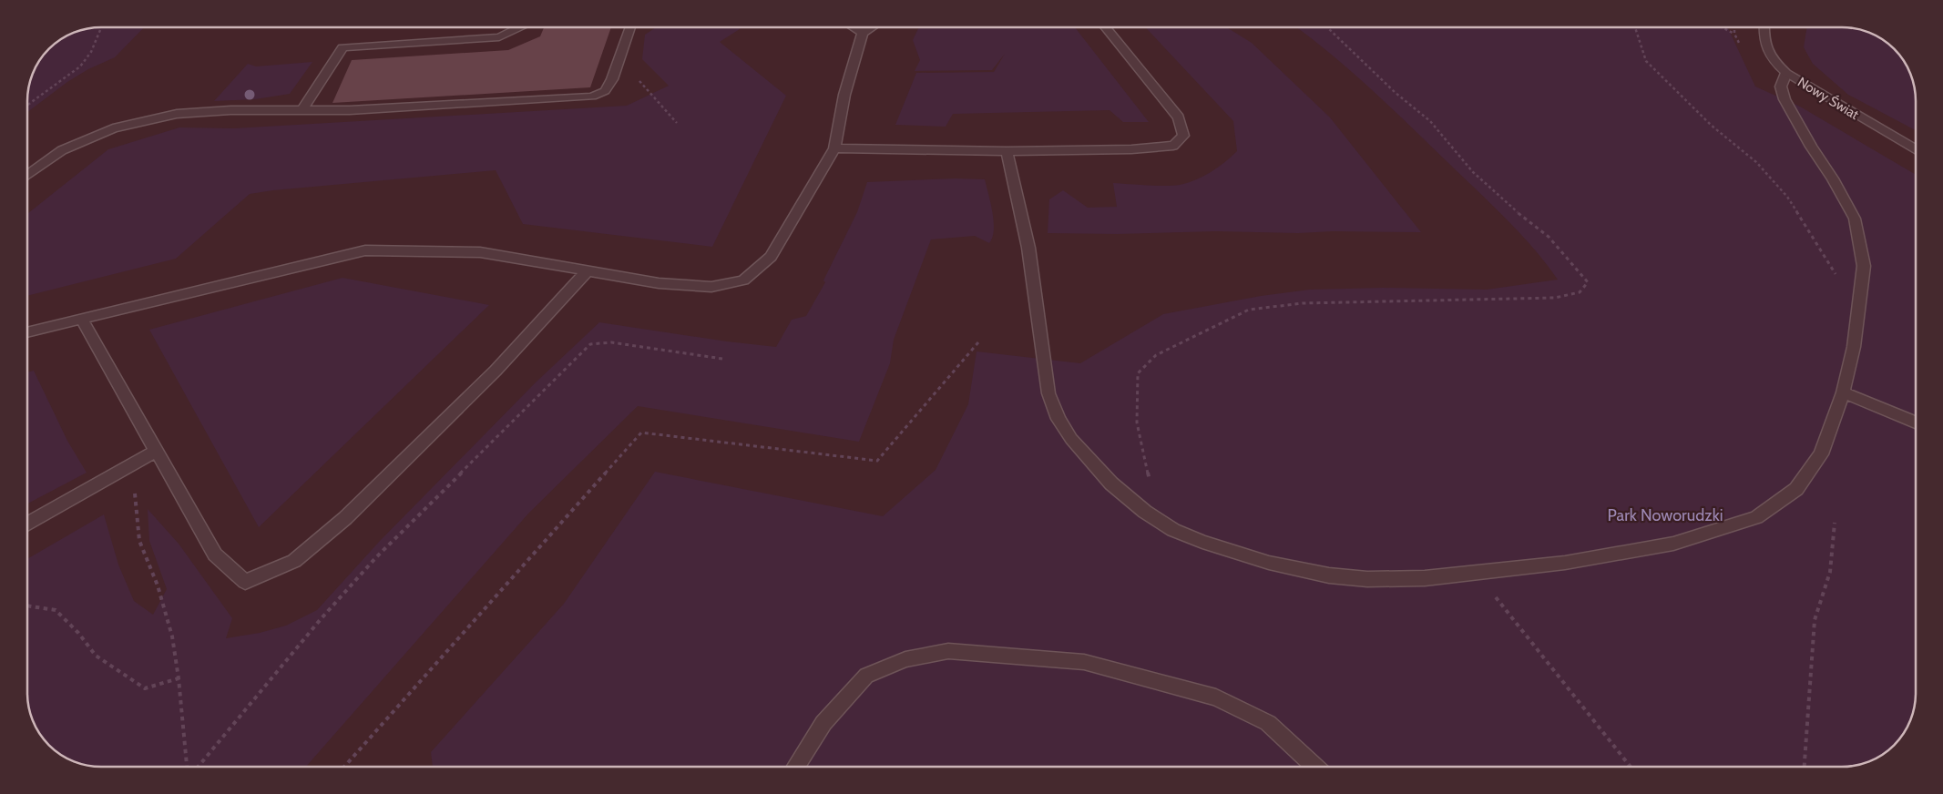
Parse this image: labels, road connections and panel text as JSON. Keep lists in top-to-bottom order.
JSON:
{
  "streets": {
    "street": ["Nowy Świat"]
  },
  "parks": ["Park Noworudzki"]
}
